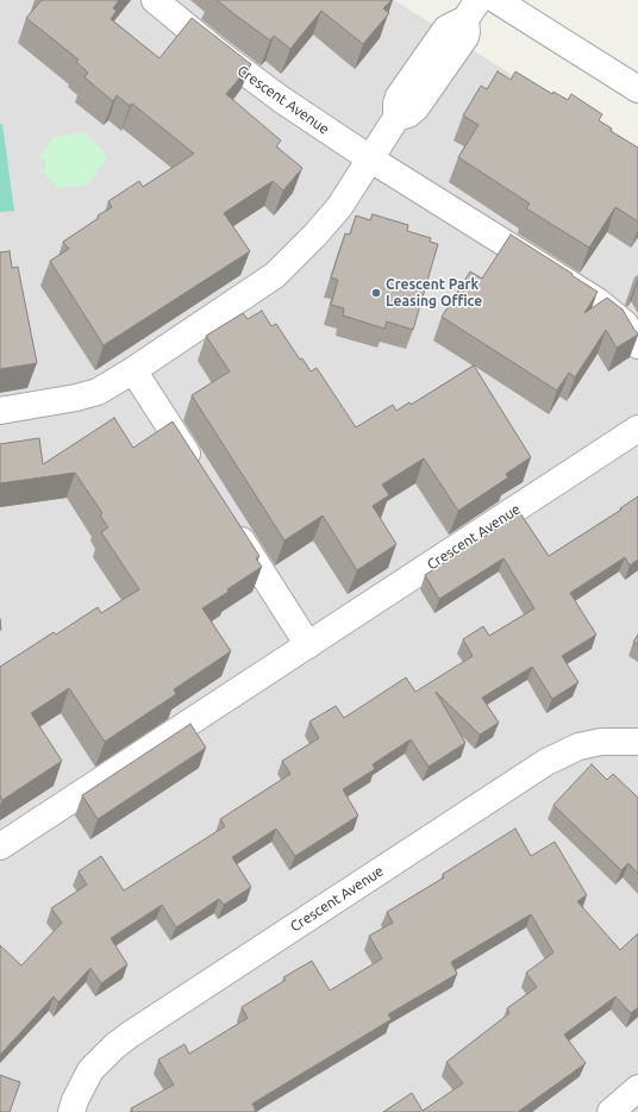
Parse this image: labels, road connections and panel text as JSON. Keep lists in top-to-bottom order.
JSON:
{
  "streets": {
    "street": ["Crescent Avenue"]
  },
  "places": ["Crescent Park Leasing Office"]
}
